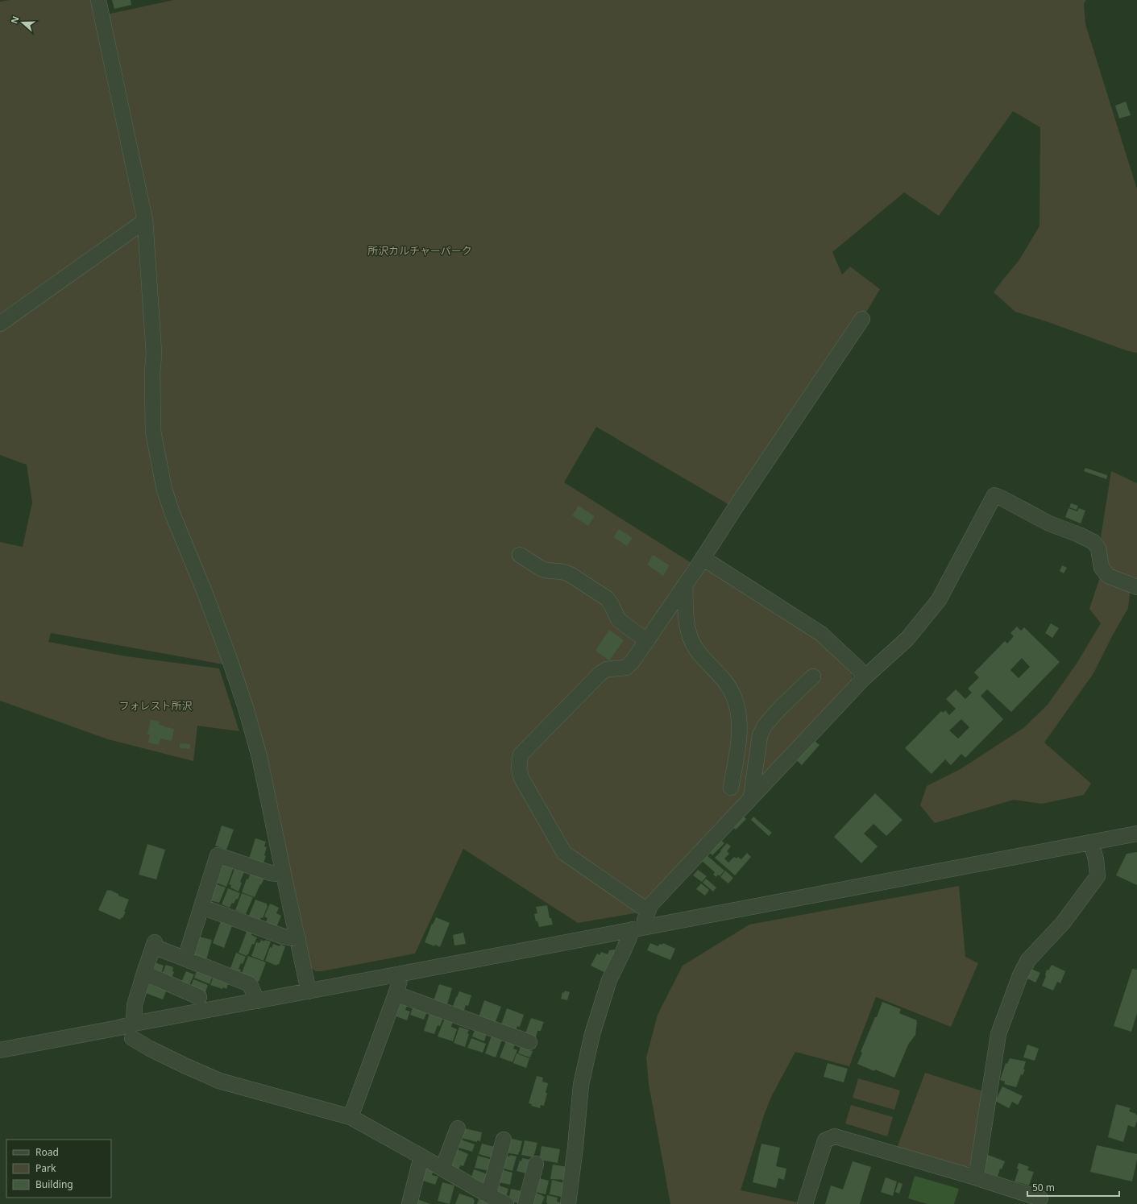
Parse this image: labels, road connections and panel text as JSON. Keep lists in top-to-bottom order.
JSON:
{
  "parks": ["所沢カルチャーパーク", "フォレスト所沢"],
  "legend": ["Road", "Park", "Building"],
  "scale_bar": "50 m",
  "north": "left"
}
